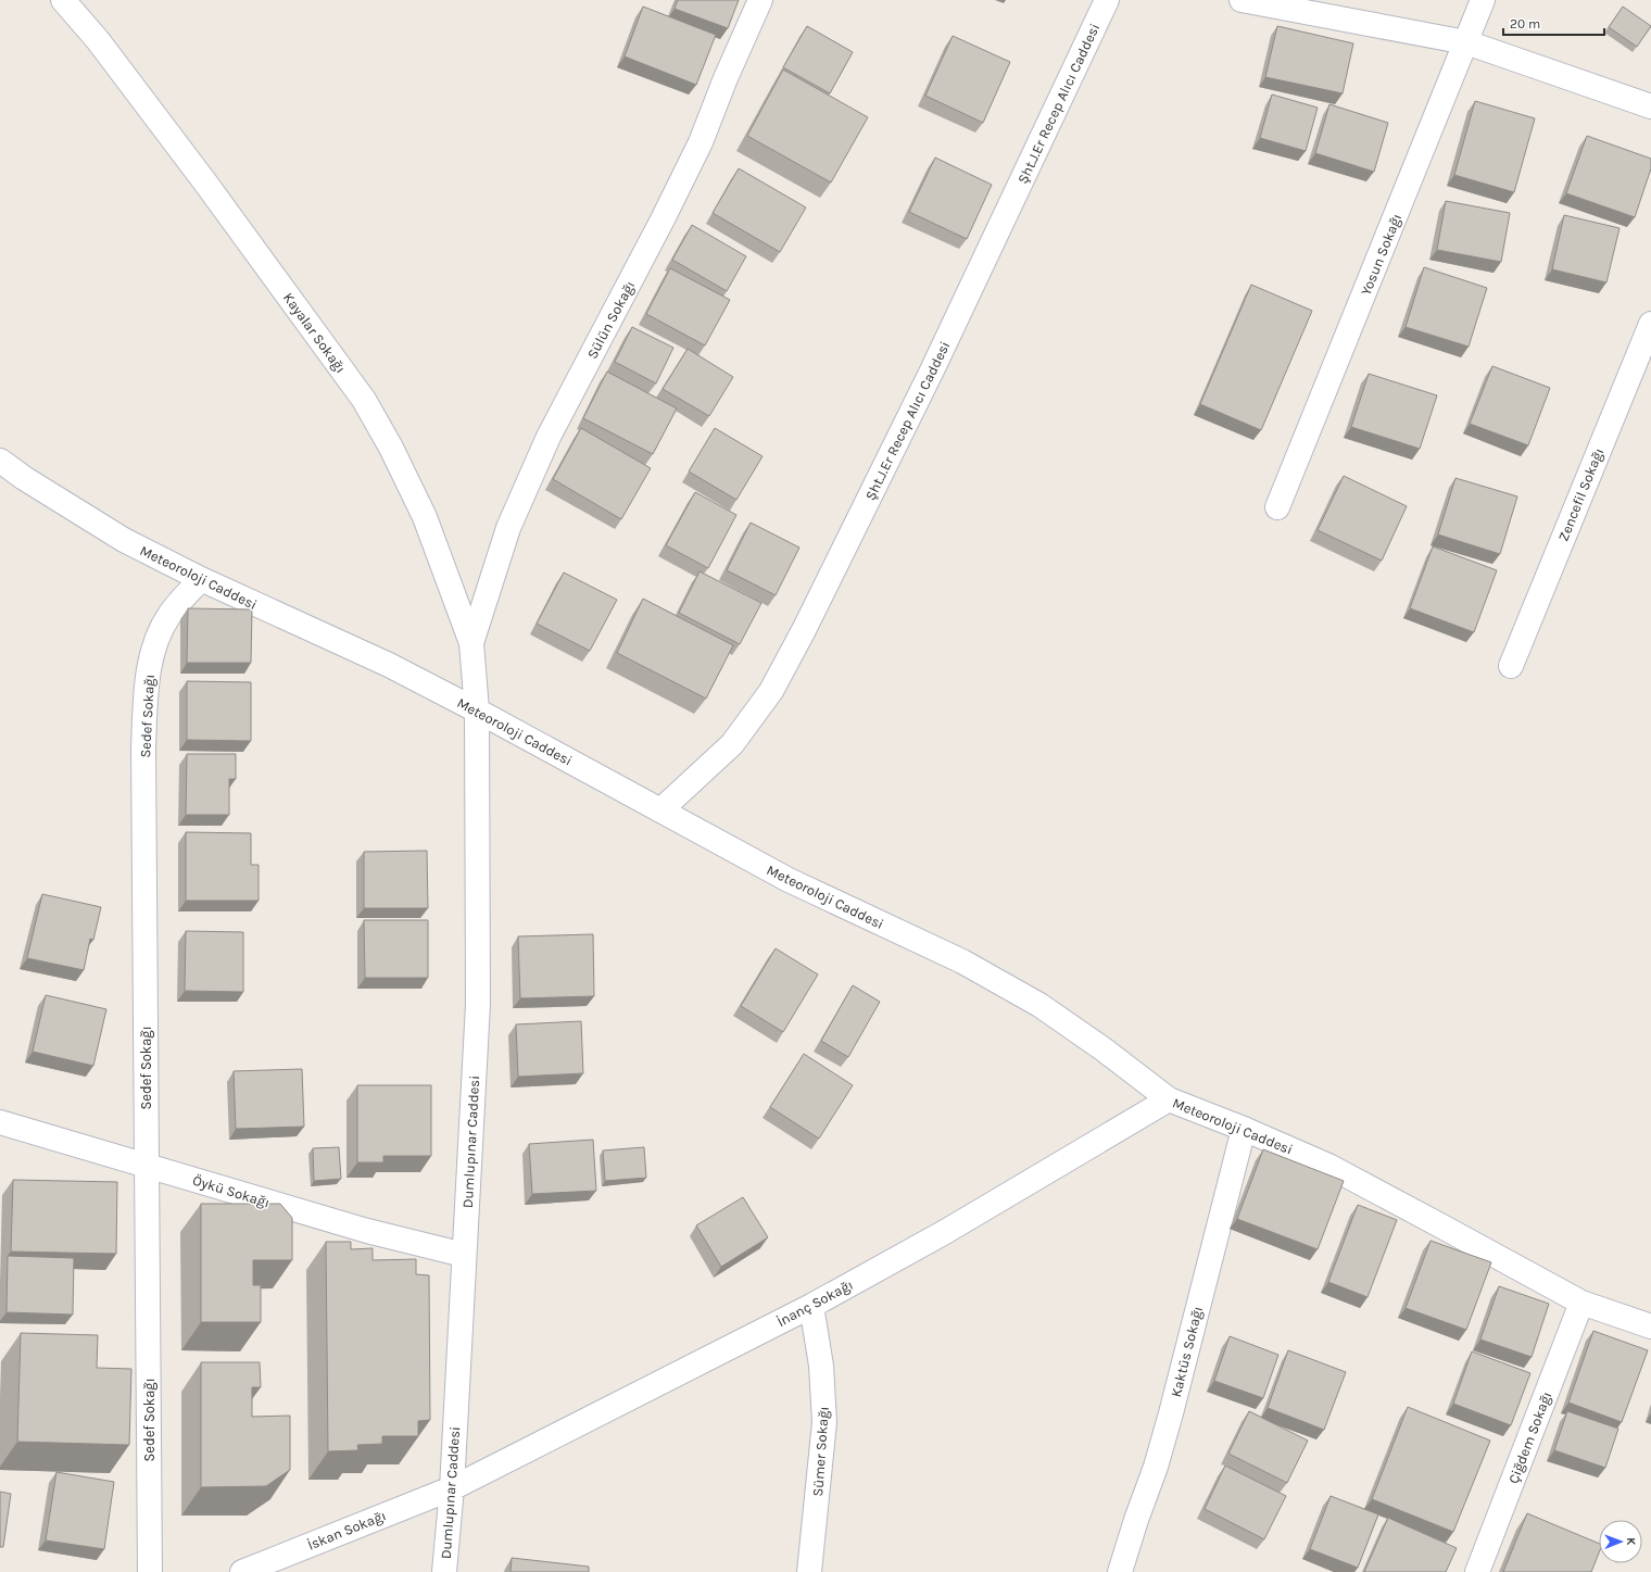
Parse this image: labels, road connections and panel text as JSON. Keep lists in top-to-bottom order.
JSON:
{
  "streets": {
    "street": [
      "Şht.J.Er Recep Alıcı Caddesi",
      "Yosun Sokağı",
      "Sülün Sokağı",
      "Kayalar Sokağı",
      "Zencefil Sokağı",
      "Meteoroloji Caddesi",
      "Sedef Sokağı",
      "Dumlupınar Caddesi",
      "Öykü Sokağı",
      "İnanç Sokağı",
      "Kaktüs Sokağı",
      "Çiğdem Sokağı",
      "Sümer Sokağı",
      "İskan Sokağı"
    ]
  },
  "crossings": [
    ["Şht.J.Er Recep Alıcı Caddesi", "Meteoroloji Caddesi"],
    ["Sülün Sokağı", "Kayalar Sokağı"],
    ["Kayalar Sokağı", "Meteoroloji Caddesi"],
    ["Kayalar Sokağı", "Dumlupınar Caddesi"],
    ["Meteoroloji Caddesi", "Sedef Sokağı"],
    ["Meteoroloji Caddesi", "Dumlupınar Caddesi"],
    ["Meteoroloji Caddesi", "İnanç Sokağı"],
    ["Meteoroloji Caddesi", "Kaktüs Sokağı"],
    ["Meteoroloji Caddesi", "Çiğdem Sokağı"],
    ["Sedef Sokağı", "Öykü Sokağı"],
    ["Dumlupınar Caddesi", "Öykü Sokağı"],
    ["Dumlupınar Caddesi", "İnanç Sokağı"],
    ["Dumlupınar Caddesi", "İskan Sokağı"],
    ["İnanç Sokağı", "Sümer Sokağı"],
    ["İnanç Sokağı", "İskan Sokağı"]
  ],
  "scale_bar": "20 m",
  "north": "right"
}
